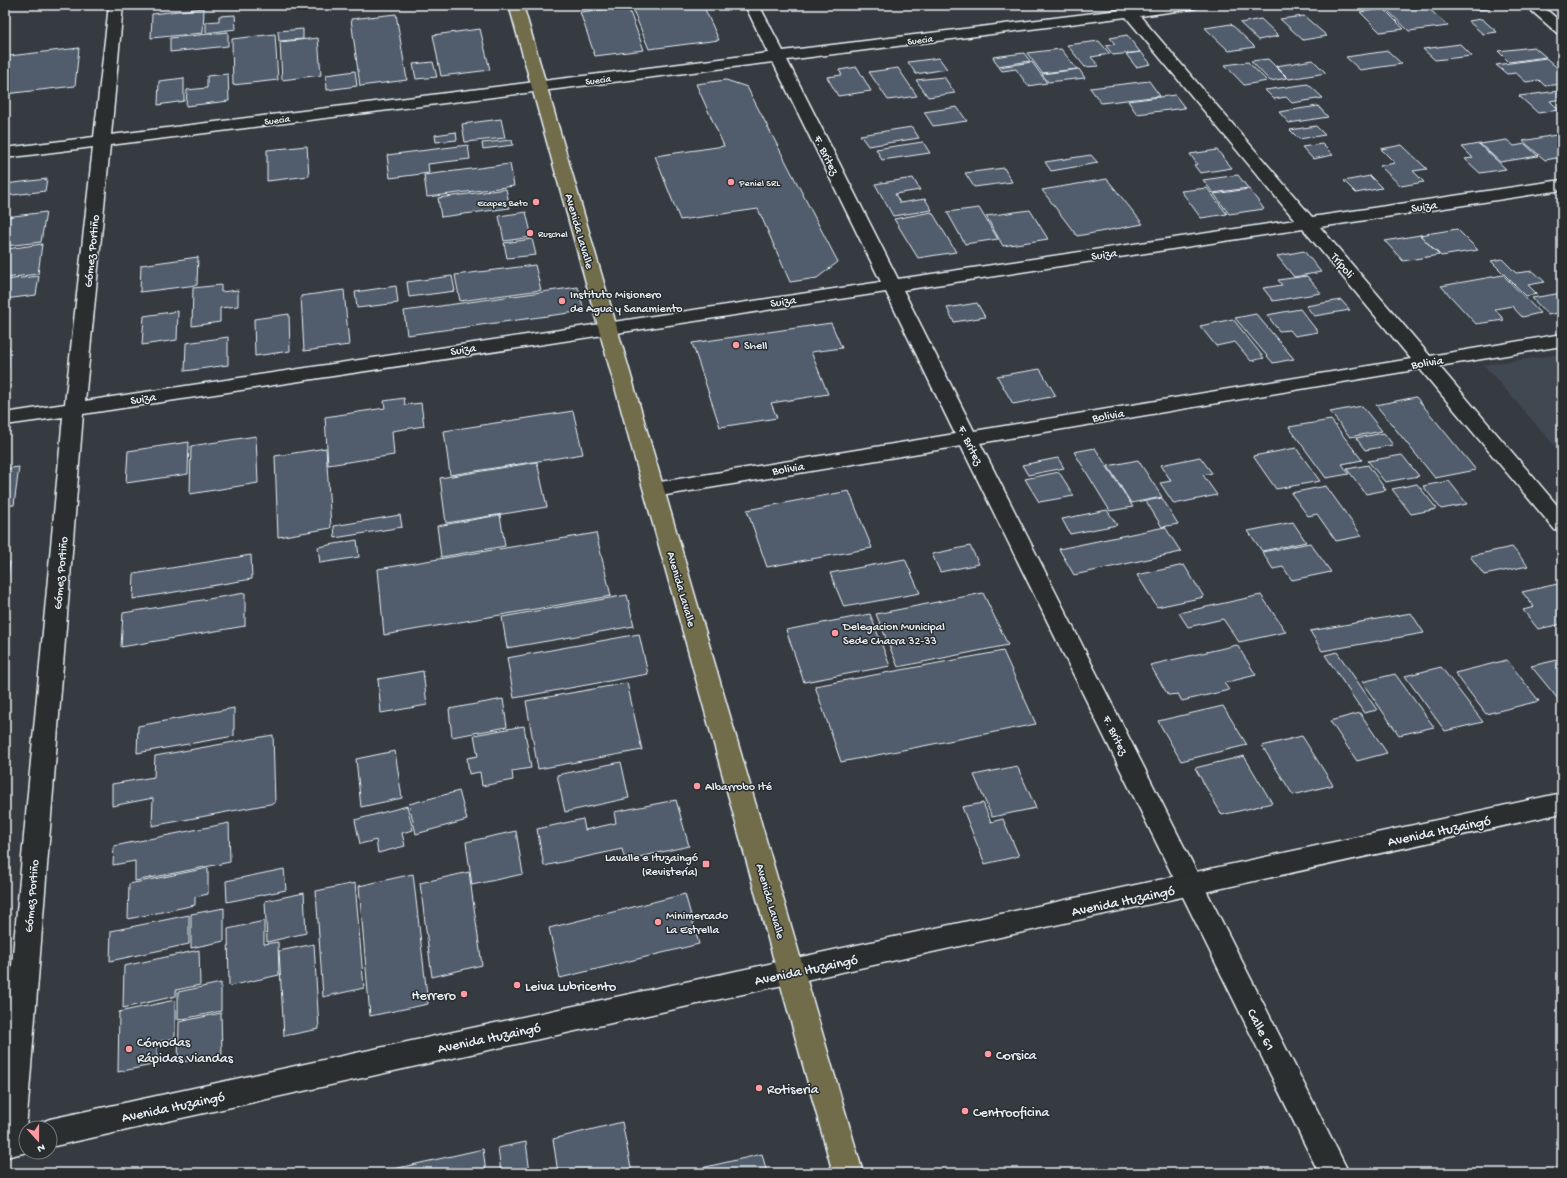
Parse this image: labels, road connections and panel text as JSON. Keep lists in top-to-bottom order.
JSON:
{
  "streets": {
    "main road": ["Avenida Lavalle"],
    "street": [
      "Suecia",
      "F. Britez",
      "Suiza",
      "Gómez Portiño",
      "Trípoli",
      "Bolivia",
      "Avenida Ituzaingó",
      "Calle 61"
    ]
  },
  "crossings": [
    ["Suecia", "F. Britez"],
    ["Suecia", "Avenida Lavalle"],
    ["Suecia", "Gómez Portiño"],
    ["Suecia", "Trípoli"],
    ["F. Britez", "Suiza"],
    ["F. Britez", "Bolivia"],
    ["F. Britez", "Avenida Ituzaingó"],
    ["F. Britez", "Calle 61"],
    ["Suiza", "Avenida Lavalle"],
    ["Suiza", "Gómez Portiño"],
    ["Suiza", "Trípoli"],
    ["Avenida Lavalle", "Bolivia"],
    ["Avenida Lavalle", "Avenida Ituzaingó"],
    ["Trípoli", "Bolivia"],
    ["Avenida Ituzaingó", "Calle 61"]
  ],
  "places": {
    "other": [
      "Peniel SRL",
      "Ecapes Beto",
      "Ruschel",
      "Instituto Misionero de Agua y Sanamiento",
      "Shell",
      "Delegacion Municipal Sede Chacra 32-33",
      "Albarrobo Ité",
      "Minimercado La Estrella",
      "Leiva Lubricento",
      "Herrero",
      "Cómodas Rápidas Viandas",
      "Corsica",
      "Rotiseria",
      "Centrooficina"
    ],
    "transit": ["Lavalle e Ituzaingó (Revistería)"]
  },
  "north": "bottom"
}
